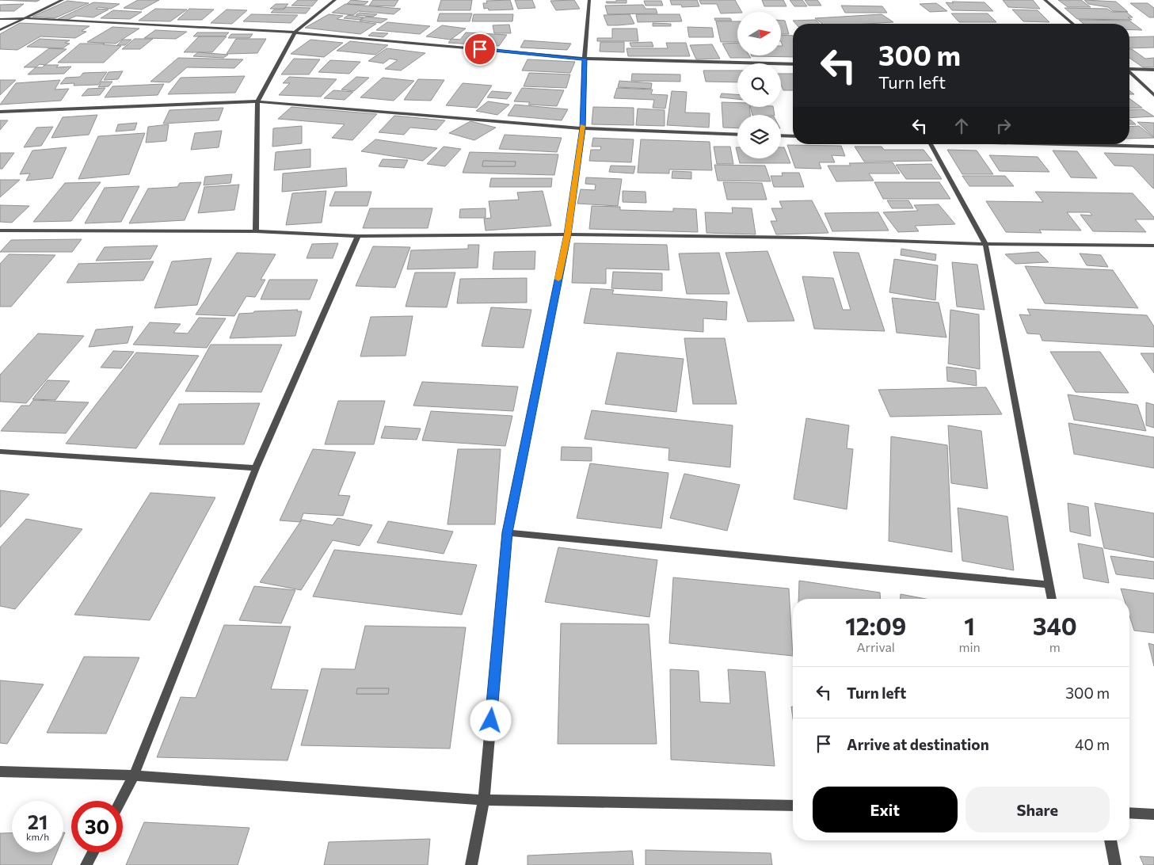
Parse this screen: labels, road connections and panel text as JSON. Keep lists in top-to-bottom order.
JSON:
{
  "north": "right",
  "page": {
    "turn": ["300 m", "Turn left"],
    "eta": [
      "12:09",
      "Arrival",
      "1",
      "min",
      "340",
      "m"
    ],
    "list": [
      {
        "name": "Turn left",
        "value": "300 m"
      },
      {
        "name": "Arrive at destination",
        "value": "40 m"
      }
    ],
    "buttons": ["Exit", "Share"],
    "speed": "21 km/h",
    "limit": "30"
  }
}
